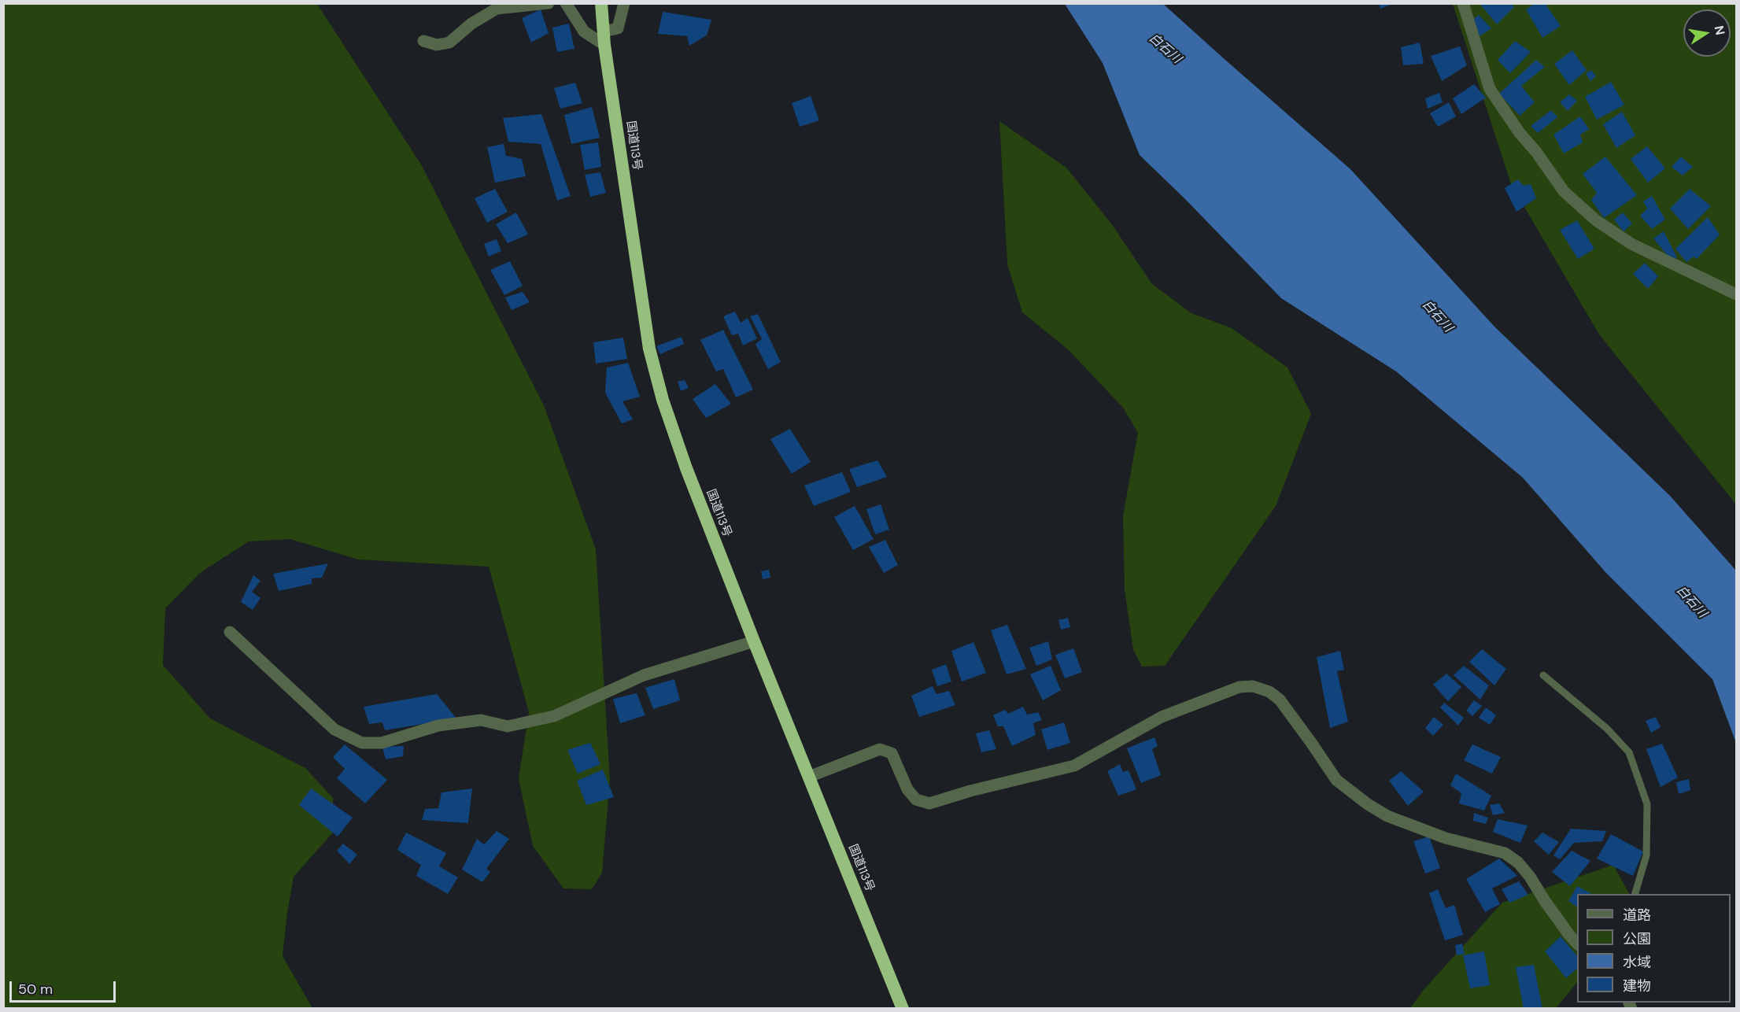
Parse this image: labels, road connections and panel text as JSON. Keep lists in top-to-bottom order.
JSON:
{
  "streets": {
    "highway": ["国道113号"]
  },
  "water": ["白石川"],
  "legend": [
    "道路",
    "公園",
    "水域",
    "建物"
  ],
  "scale_bar": "50 m",
  "north": "right"
}
